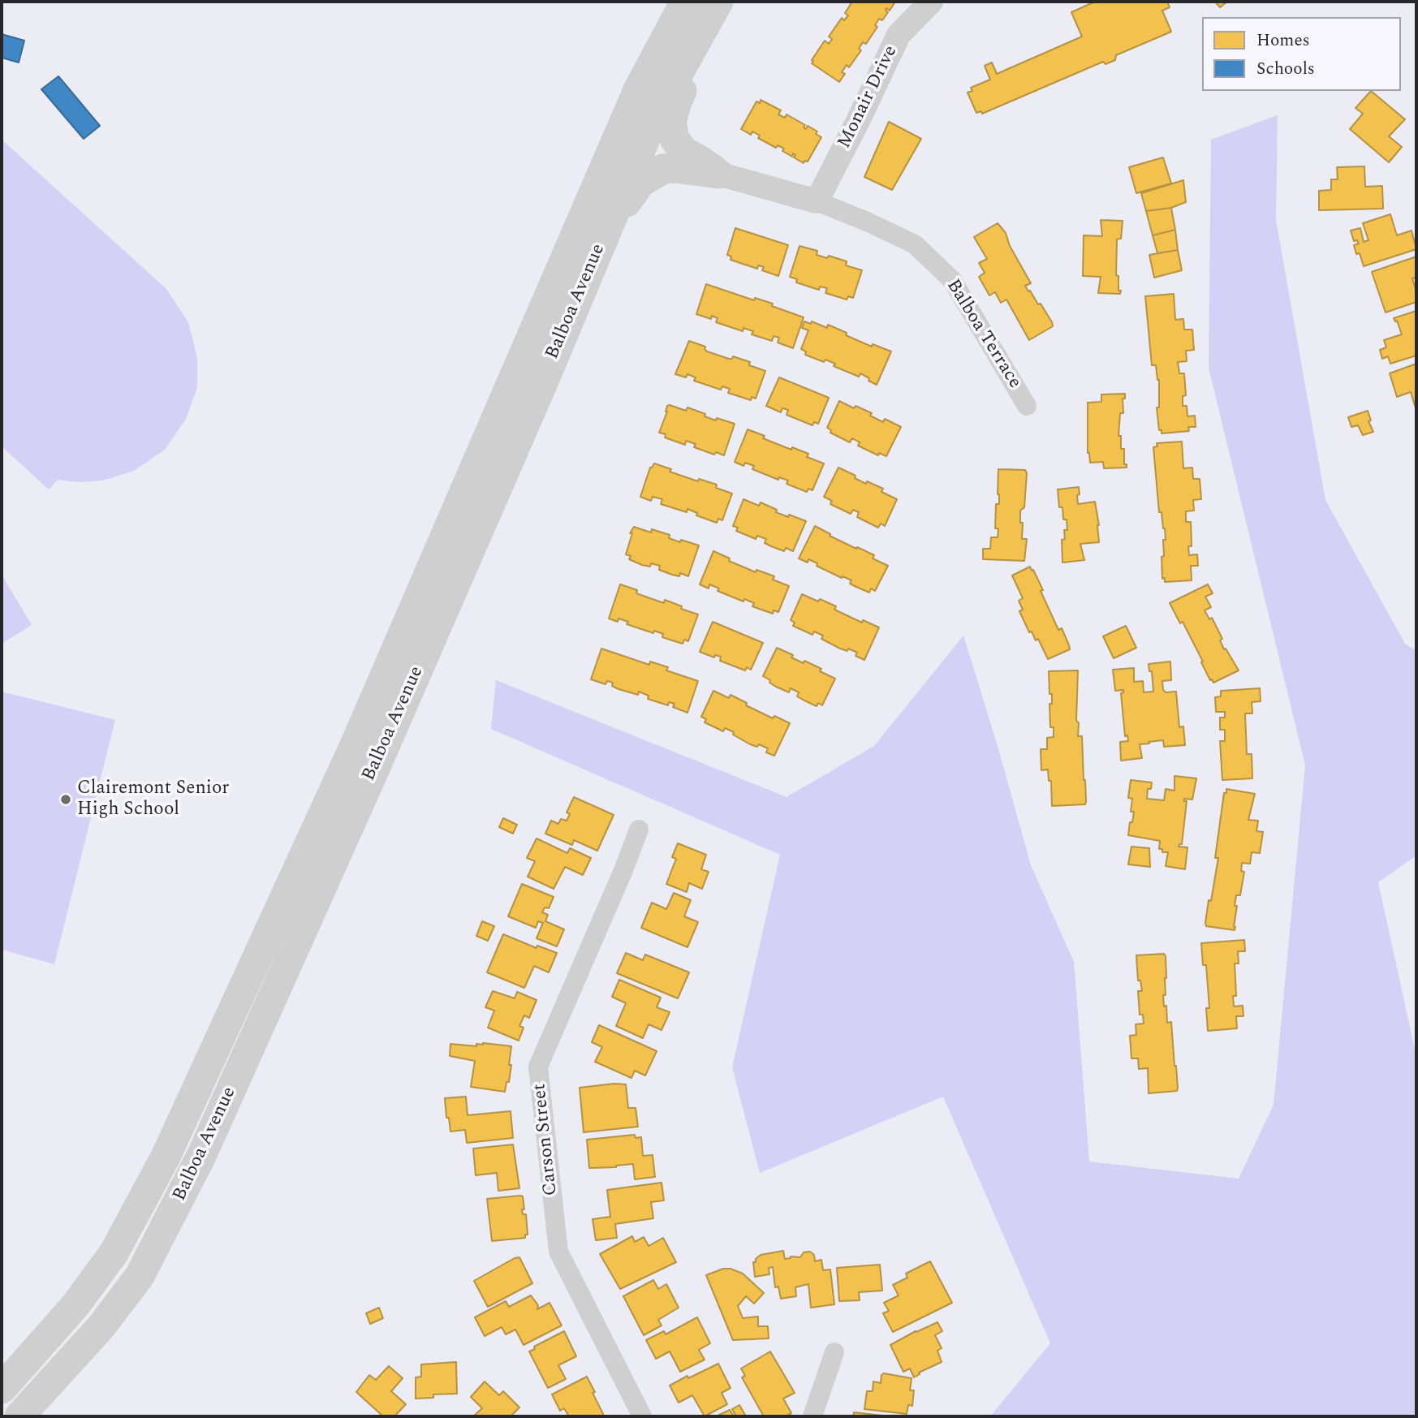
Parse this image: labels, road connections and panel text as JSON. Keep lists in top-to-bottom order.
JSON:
{
  "streets": {
    "main road": ["Balboa Avenue"],
    "street": ["Monair Drive", "Balboa Terrace", "Carson Street"]
  },
  "crossings": [
    ["Monair Drive", "Balboa Terrace"]
  ],
  "places": ["Clairemont Senior High School"],
  "legend": ["Homes", "Schools"]
}
